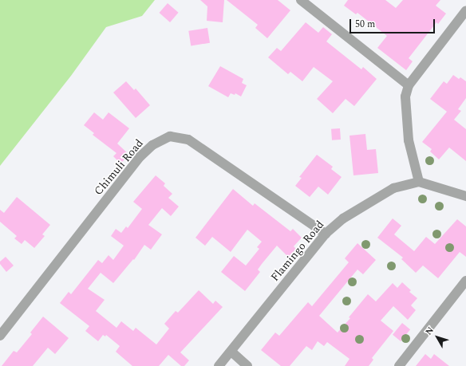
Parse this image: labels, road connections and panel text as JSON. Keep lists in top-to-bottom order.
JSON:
{
  "streets": {
    "street": ["Chimuli Road", "Flamingo Road"]
  },
  "crossings": [
    ["Chimuli Road", "Flamingo Road"]
  ],
  "scale_bar": "50 m",
  "north": "top left"
}
